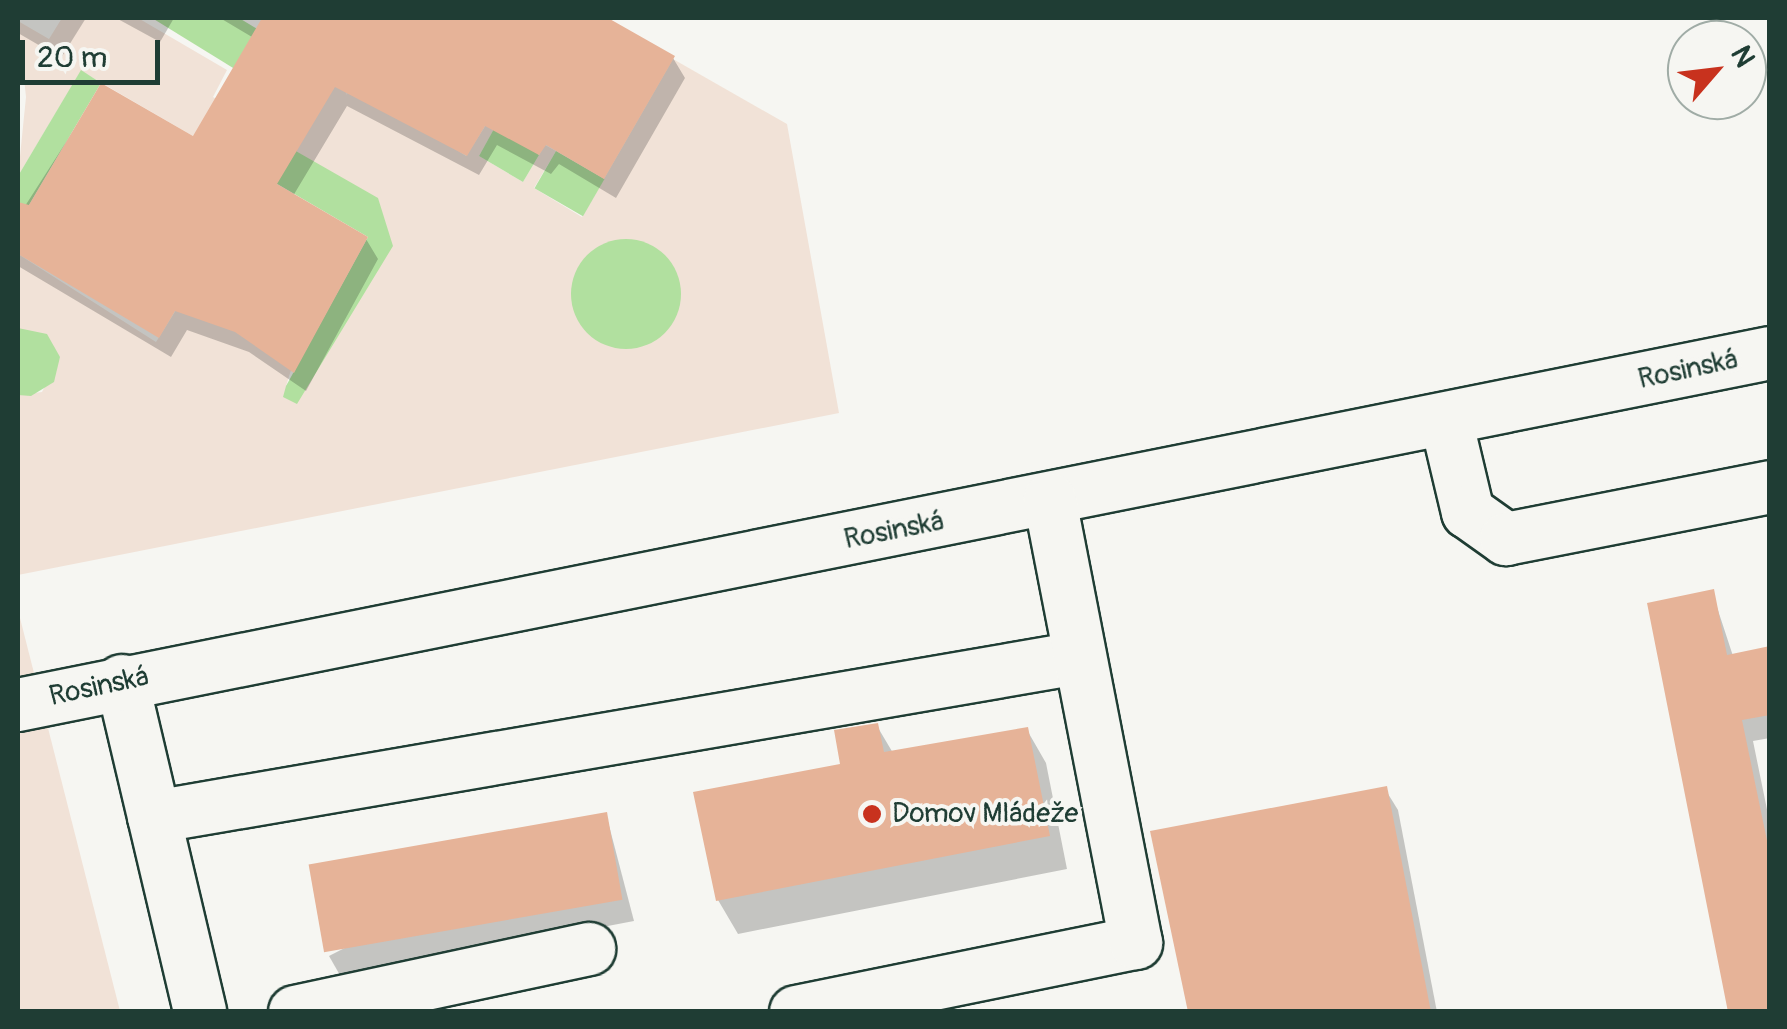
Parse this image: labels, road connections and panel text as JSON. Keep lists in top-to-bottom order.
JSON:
{
  "streets": {
    "street": ["Rosinská"]
  },
  "places": ["Domov Mládeže"],
  "scale_bar": "20 m",
  "north": "top right"
}
